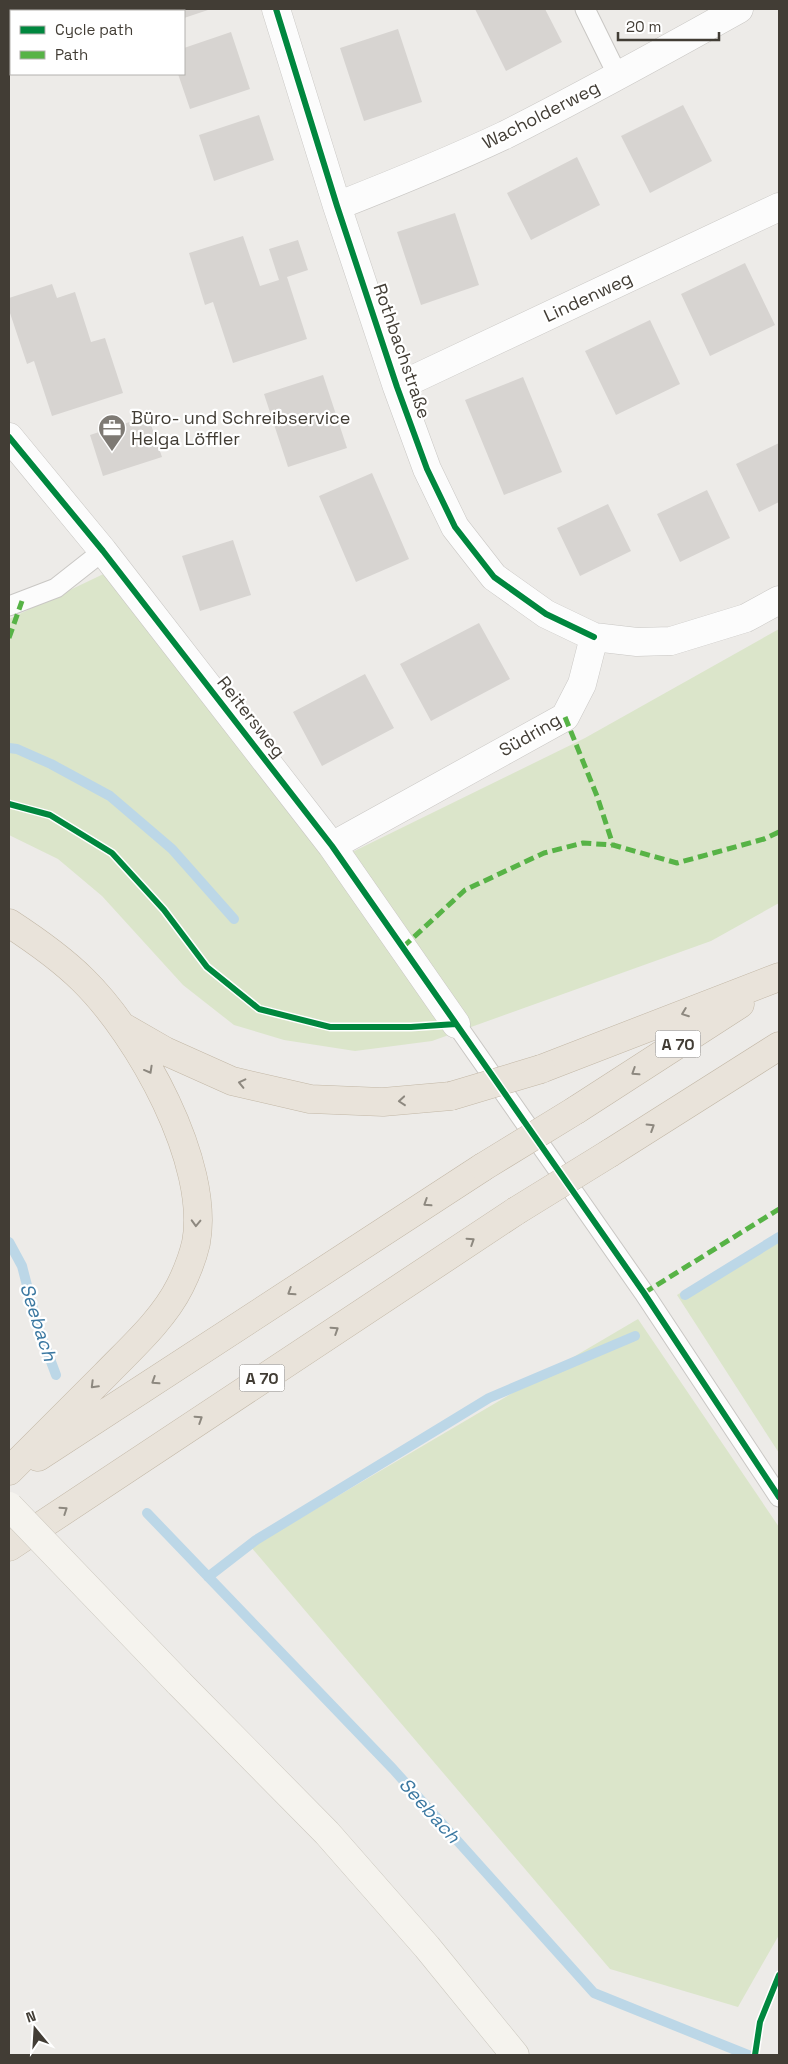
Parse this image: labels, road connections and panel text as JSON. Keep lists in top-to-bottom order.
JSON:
{
  "streets": {
    "highway": ["A 70"],
    "street": [
      "Wacholderweg",
      "Lindenweg",
      "Rothbachstraße",
      "Reitersweg",
      "Südring"
    ]
  },
  "crossings": [
    ["Wacholderweg", "Rothbachstraße"],
    ["Lindenweg", "Rothbachstraße"],
    ["Rothbachstraße", "Südring"],
    ["Reitersweg", "Südring"]
  ],
  "water": ["Seebach"],
  "places": {
    "office": ["Büro- und Schreibservice Helga Löffler"]
  },
  "legend": ["Cycle path", "Path"],
  "scale_bar": "20 m",
  "north": "top"
}
